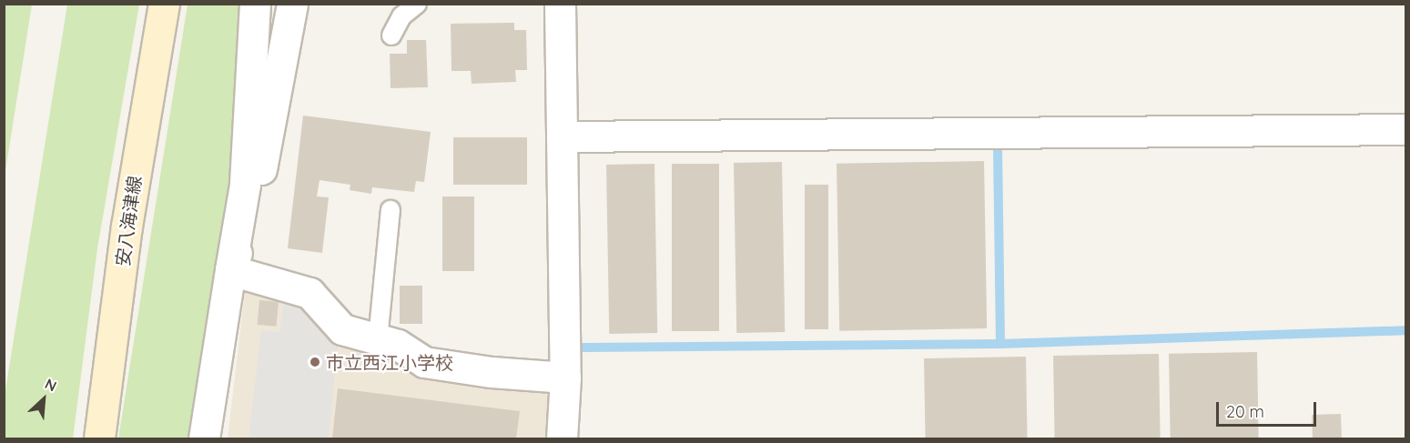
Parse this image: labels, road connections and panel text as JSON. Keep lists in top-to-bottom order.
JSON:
{
  "streets": {
    "main road": ["安八海津線"]
  },
  "places": ["市立西江小学校"],
  "scale_bar": "20 m",
  "north": "top right"
}
